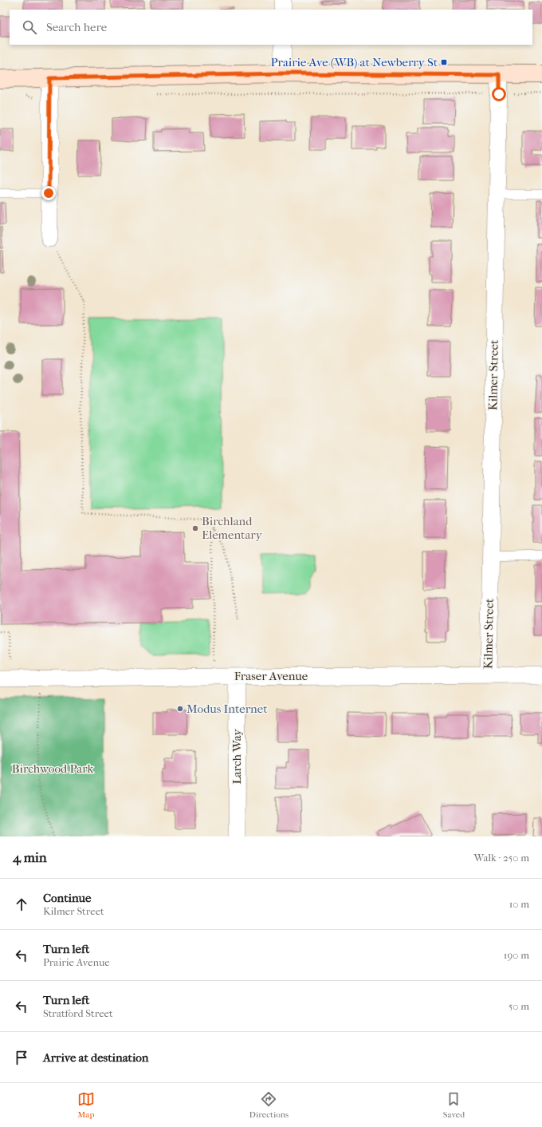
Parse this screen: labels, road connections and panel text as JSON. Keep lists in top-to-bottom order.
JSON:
{
  "streets": {
    "street": ["Kilmer Street", "Fraser Avenue", "Larch Way"]
  },
  "crossings": [
    ["Kilmer Street", "Fraser Avenue"],
    ["Fraser Avenue", "Larch Way"]
  ],
  "parks": ["Birchwood Park"],
  "places": {
    "transit": ["Prairie Ave (WB) at Newberry St"],
    "other": ["Birchland Elementary", "Modus Internet"]
  },
  "page": {
    "search": "Search here",
    "heading": ["4 min", "Walk · 250 m"],
    "list": [
      ["Continue", "Kilmer Street", "10 m"],
      ["Turn left", "Prairie Avenue", "190 m"],
      ["Turn left", "Stratford Street", "50 m"],
      "Arrive at destination"
    ],
    "nav": ["Map", "Directions", "Saved"]
  }
}
